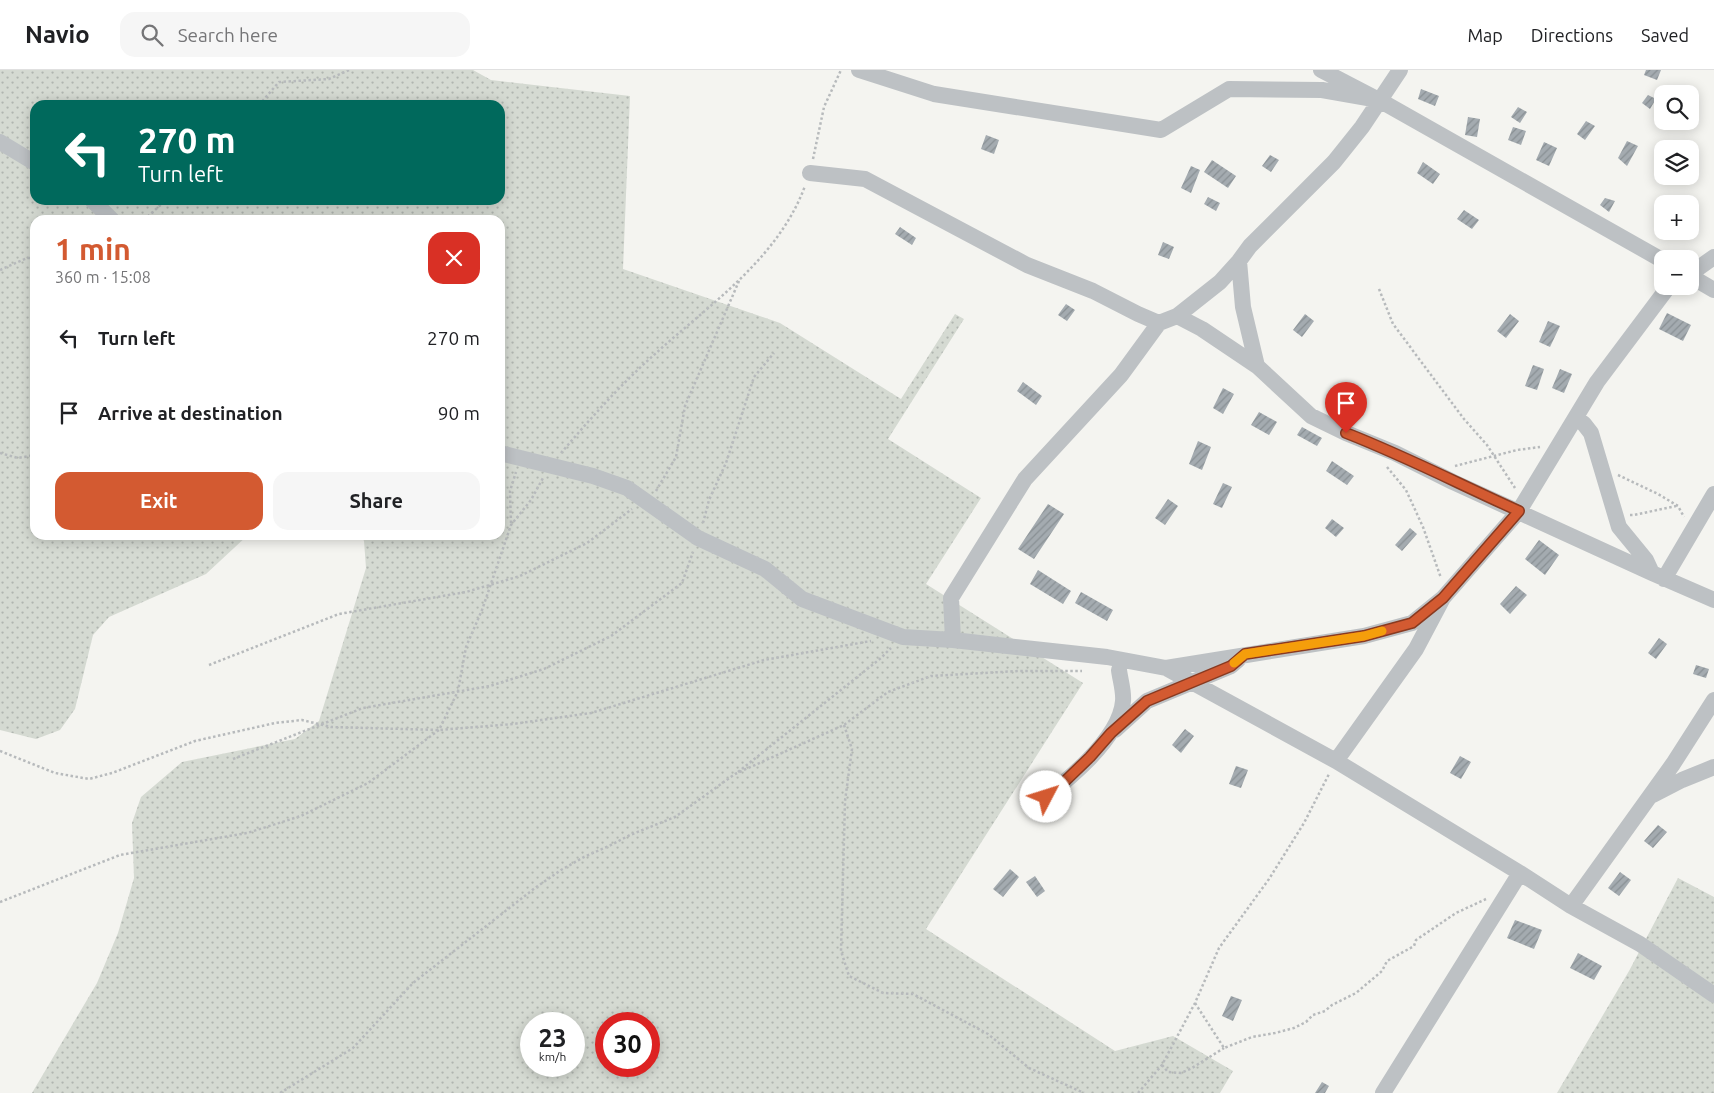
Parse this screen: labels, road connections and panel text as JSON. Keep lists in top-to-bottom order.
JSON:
{
  "page": {
    "header": "Navio",
    "search": "Search here",
    "nav": ["Map", "Directions", "Saved"],
    "map_buttons": ["+", "−"],
    "turn": ["270 m", "Turn left"],
    "heading": ["1 min", "360 m · 15:08"],
    "list": [
      {
        "name": "Turn left",
        "value": "270 m"
      },
      {
        "name": "Arrive at destination",
        "value": "90 m"
      }
    ],
    "buttons": ["Exit", "Share"],
    "speed": "23 km/h",
    "limit": "30"
  }
}
